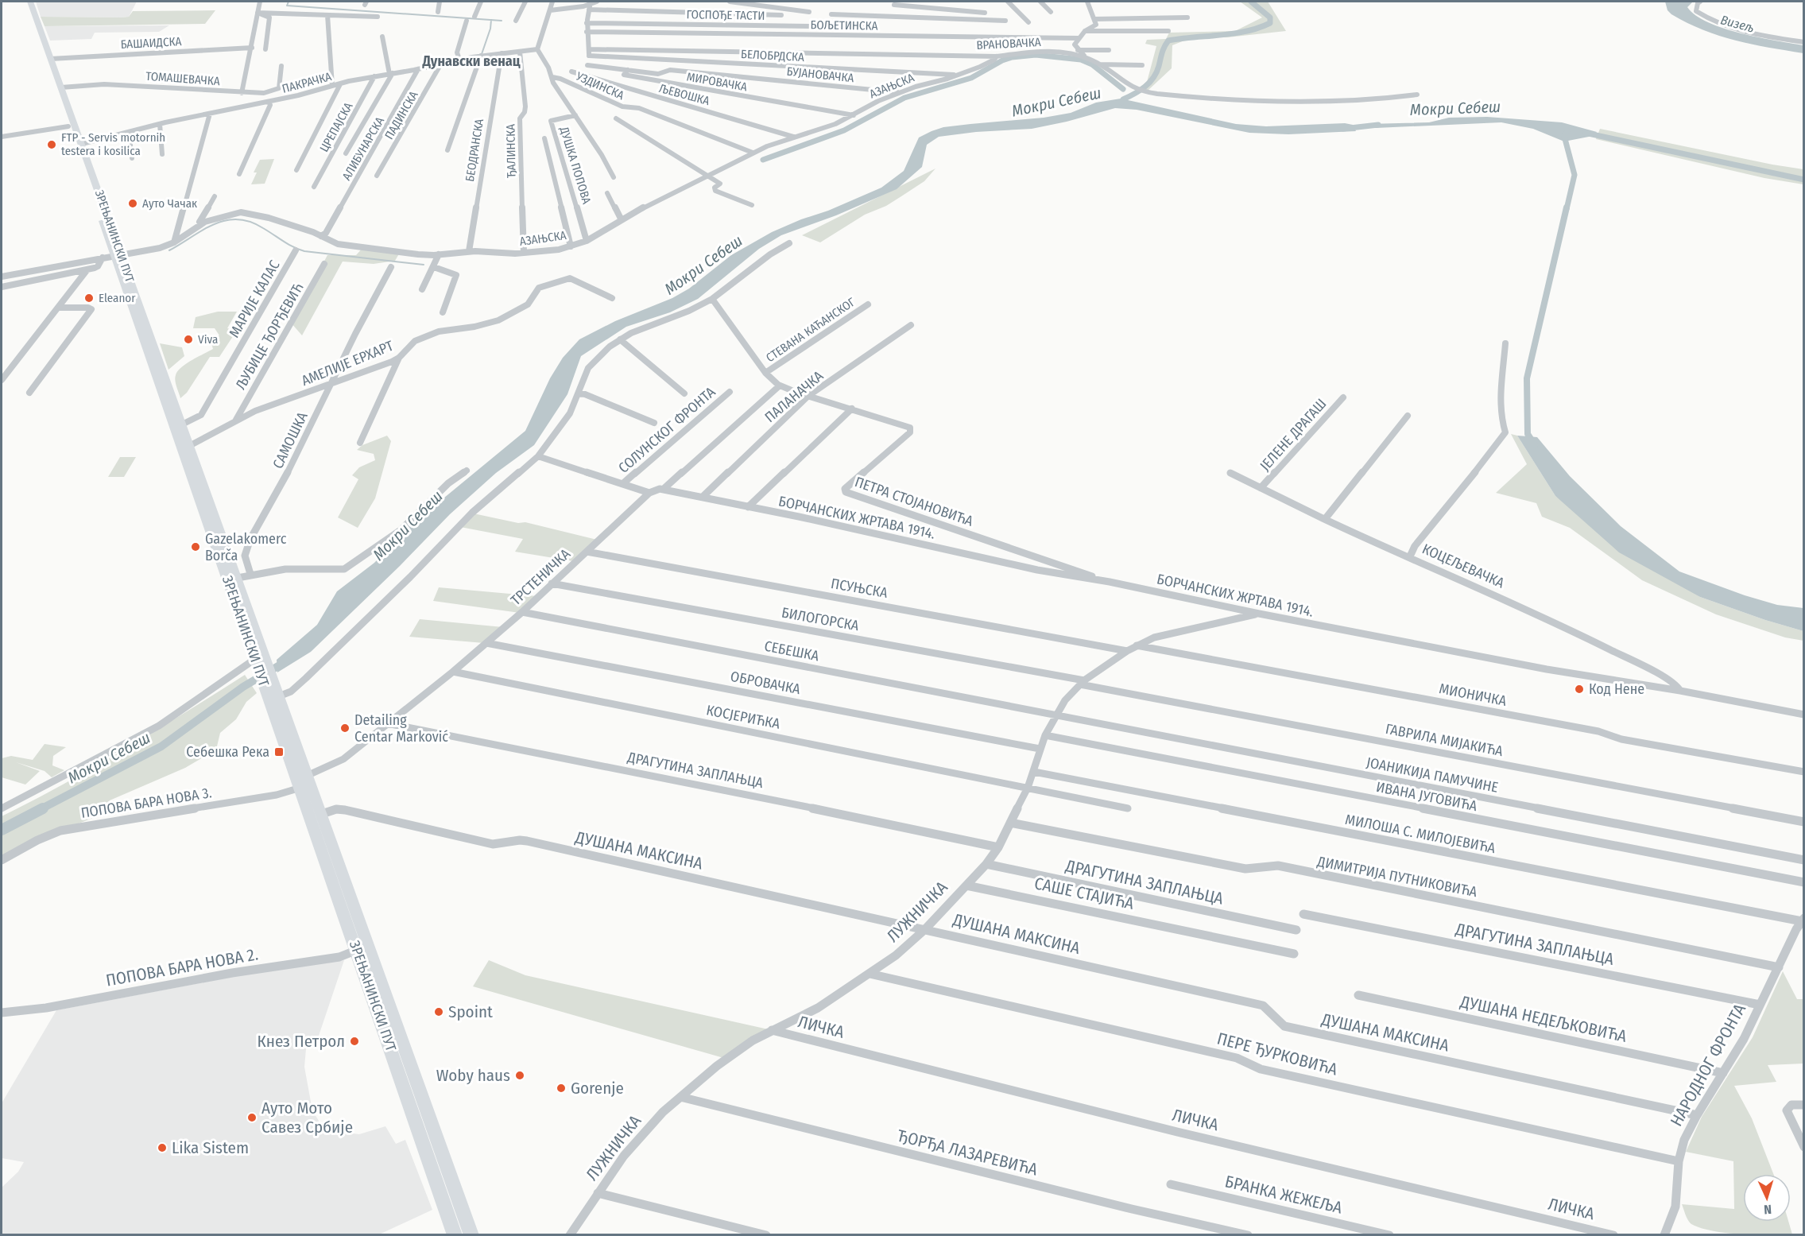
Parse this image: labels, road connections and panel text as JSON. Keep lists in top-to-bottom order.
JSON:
{
  "streets": {
    "main road": ["ЗРЕЊАНИНСКИ ПУТ"],
    "street": [
      "ГОСПОЂЕ ТАСТИ",
      "БОЉЕТИНСКА",
      "БАШАИДСКА",
      "ВРАНОВАЧКА",
      "БЕЛОБРДСКА",
      "БУЈАНОВАЧКА",
      "ТОМАШЕВАЧКА",
      "МИРОВАЧКА",
      "ПАКРАЧКА",
      "УЗДИНСКА",
      "АЗАЊСКА",
      "ЉЕВОШКА",
      "ПАДИНСКА",
      "ЦРЕПАЈСКА",
      "АЛИБУНАРСКА",
      "БЕОДРАНСКА",
      "ЂАЛИНСКА",
      "ДУШКА ПОПОВА",
      "МАРИЈЕ КАЛАС",
      "СТЕВАНА КАЋАНСКОГ",
      "ЉУБИЦЕ ЂОРЂЕВИЋ",
      "АМЕЛИЈЕ ЕРХАРТ",
      "ПАЛАНАЧКА",
      "СОЛУНСКОГ ФРОНТА",
      "ЈЕЛЕНЕ ДРАГАШ",
      "САМОШКА",
      "ПЕТРА СТОЈАНОВИЋА",
      "БОРЧАНСКИХ ЖРТАВА 1914.",
      "КОЦЕЉЕВАЧКА",
      "ТРСТЕНИЧКА",
      "ПСУЊСКА",
      "БИЛОГОРСКА",
      "СЕБЕШКА",
      "ОБРОВАЧКА",
      "МИОНИЧКА",
      "КОСЈЕРИЋКА",
      "ГАВРИЛА МИЈАКИЋА",
      "ДРАГУТИНА ЗАПЛАЊЦА",
      "ЈОАНИКИЈА ПАМУЧИНЕ",
      "ИВАНА ЈУГОВИЋА",
      "ПОПОВА БАРА НОВА 3.",
      "МИЛОША С. МИЛОЈЕВИЋА",
      "ДУШАНА МАКСИНА",
      "ДИМИТРИЈА ПУТНИКОВИЋА",
      "САШЕ СТАЈИЋА",
      "ЛУЖНИЧКА",
      "ПОПОВА БАРА НОВА 2.",
      "ДУШАНА НЕДЕЉКОВИЋА",
      "ЛИЧКА",
      "ПЕРЕ ЂУРКОВИЋА",
      "НАРОДНОГ ФРОНТА",
      "ЂОРЂА ЛАЗАРЕВИЋА",
      "БРАНКА ЖЕЖЕЉА"
    ]
  },
  "crossings": [
    ["БАШАИДСКА", "ЗРЕЊАНИНСКИ ПУТ"],
    ["ВРАНОВАЧКА", "АЗАЊСКА"],
    ["БЕЛОБРДСКА", "АЗАЊСКА"],
    ["БУЈАНОВАЧКА", "МИРОВАЧКА"],
    ["БУЈАНОВАЧКА", "АЗАЊСКА"],
    ["ТОМАШЕВАЧКА", "ЗРЕЊАНИНСКИ ПУТ"],
    ["МИРОВАЧКА", "АЗАЊСКА"],
    ["МИРОВАЧКА", "ЉЕВОШКА"],
    ["ПАКРАЧКА", "ПАДИНСКА"],
    ["ПАКРАЧКА", "ЦРЕПАЈСКА"],
    ["ПАКРАЧКА", "АЛИБУНАРСКА"],
    ["ПАКРАЧКА", "БЕОДРАНСКА"],
    ["ПАКРАЧКА", "ЂАЛИНСКА"],
    ["ПАКРАЧКА", "ЗРЕЊАНИНСКИ ПУТ"],
    ["УЗДИНСКА", "АЗАЊСКА"],
    ["АЗАЊСКА", "ЉЕВОШКА"],
    ["АЗАЊСКА", "АЛИБУНАРСКА"],
    ["АЗАЊСКА", "БЕОДРАНСКА"],
    ["АЗАЊСКА", "ЂАЛИНСКА"],
    ["АЗАЊСКА", "ДУШКА ПОПОВА"],
    ["АЗАЊСКА", "ЗРЕЊАНИНСКИ ПУТ"],
    ["ЗРЕЊАНИНСКИ ПУТ", "МАРИЈЕ КАЛАС"],
    ["ЗРЕЊАНИНСКИ ПУТ", "АМЕЛИЈЕ ЕРХАРТ"],
    ["ЗРЕЊАНИНСКИ ПУТ", "САМОШКА"],
    ["ЗРЕЊАНИНСКИ ПУТ", "ТРСТЕНИЧКА"],
    ["ЗРЕЊАНИНСКИ ПУТ", "ПОПОВА БАРА НОВА 3."],
    ["ЗРЕЊАНИНСКИ ПУТ", "ДУШАНА МАКСИНА"],
    ["ЗРЕЊАНИНСКИ ПУТ", "ПОПОВА БАРА НОВА 2."],
    ["СТЕВАНА КАЋАНСКОГ", "ПЕТРА СТОЈАНОВИЋА"],
    ["ЉУБИЦЕ ЂОРЂЕВИЋ", "АМЕЛИЈЕ ЕРХАРТ"],
    ["АМЕЛИЈЕ ЕРХАРТ", "САМОШКА"],
    ["ПАЛАНАЧКА", "ПЕТРА СТОЈАНОВИЋА"],
    ["ПАЛАНАЧКА", "БОРЧАНСКИХ ЖРТАВА 1914."],
    ["ЈЕЛЕНЕ ДРАГАШ", "КОЦЕЉЕВАЧКА"],
    ["ПЕТРА СТОЈАНОВИЋА", "БОРЧАНСКИХ ЖРТАВА 1914."],
    ["ПЕТРА СТОЈАНОВИЋА", "ТРСТЕНИЧКА"],
    ["БОРЧАНСКИХ ЖРТАВА 1914.", "КОЦЕЉЕВАЧКА"],
    ["БОРЧАНСКИХ ЖРТАВА 1914.", "ТРСТЕНИЧКА"],
    ["БОРЧАНСКИХ ЖРТАВА 1914.", "ЛУЖНИЧКА"],
    ["ТРСТЕНИЧКА", "ПСУЊСКА"],
    ["ТРСТЕНИЧКА", "БИЛОГОРСКА"],
    ["ТРСТЕНИЧКА", "СЕБЕШКА"],
    ["ТРСТЕНИЧКА", "ОБРОВАЧКА"],
    ["ТРСТЕНИЧКА", "КОСЈЕРИЋКА"],
    ["ТРСТЕНИЧКА", "ДРАГУТИНА ЗАПЛАЊЦА"],
    ["ПСУЊСКА", "ЛУЖНИЧКА"],
    ["БИЛОГОРСКА", "ГАВРИЛА МИЈАКИЋА"],
    ["БИЛОГОРСКА", "ЛУЖНИЧКА"],
    ["СЕБЕШКА", "ЈОАНИКИЈА ПАМУЧИНЕ"],
    ["СЕБЕШКА", "ЛУЖНИЧКА"],
    ["ОБРОВАЧКА", "ЛУЖНИЧКА"],
    ["МИОНИЧКА", "ЛУЖНИЧКА"],
    ["КОСЈЕРИЋКА", "ЛУЖНИЧКА"],
    ["ГАВРИЛА МИЈАКИЋА", "ЛУЖНИЧКА"],
    ["ДРАГУТИНА ЗАПЛАЊЦА", "ЛУЖНИЧКА"],
    ["ДРАГУТИНА ЗАПЛАЊЦА", "НАРОДНОГ ФРОНТА"],
    ["ЈОАНИКИЈА ПАМУЧИНЕ", "ЛУЖНИЧКА"],
    ["ИВАНА ЈУГОВИЋА", "ЛУЖНИЧКА"],
    ["МИЛОША С. МИЛОЈЕВИЋА", "ЛУЖНИЧКА"],
    ["МИЛОША С. МИЛОЈЕВИЋА", "НАРОДНОГ ФРОНТА"],
    ["ДУШАНА МАКСИНА", "ЛУЖНИЧКА"],
    ["ДУШАНА МАКСИНА", "НАРОДНОГ ФРОНТА"],
    ["ДИМИТРИЈА ПУТНИКОВИЋА", "ЛУЖНИЧКА"],
    ["ДИМИТРИЈА ПУТНИКОВИЋА", "НАРОДНОГ ФРОНТА"],
    ["САШЕ СТАЈИЋА", "ЛУЖНИЧКА"],
    ["ЛУЖНИЧКА", "ЛИЧКА"],
    ["ЛУЖНИЧКА", "ПЕРЕ ЂУРКОВИЋА"],
    ["ЛУЖНИЧКА", "ЂОРЂА ЛАЗАРЕВИЋА"],
    ["ДУШАНА НЕДЕЉКОВИЋА", "НАРОДНОГ ФРОНТА"],
    ["ПЕРЕ ЂУРКОВИЋА", "НАРОДНОГ ФРОНТА"]
  ],
  "districts": ["Дунавски венац"],
  "water": ["Визељ", "Мокри Себеш"],
  "places": {
    "other": [
      "FTP - Servis motornih testera i kosilica",
      "Ауто Чачак",
      "Eleanor",
      "Viva",
      "Gazelakomerc Borča",
      "Код Нене",
      "Detailing Centar Marković",
      "Spoint",
      "Кнез Петрол",
      "Woby haus",
      "Gorenje",
      "Ауто Мото Савез Србије",
      "Lika Sistem"
    ],
    "transit": ["Себешка Река"]
  },
  "north": "bottom"
}
